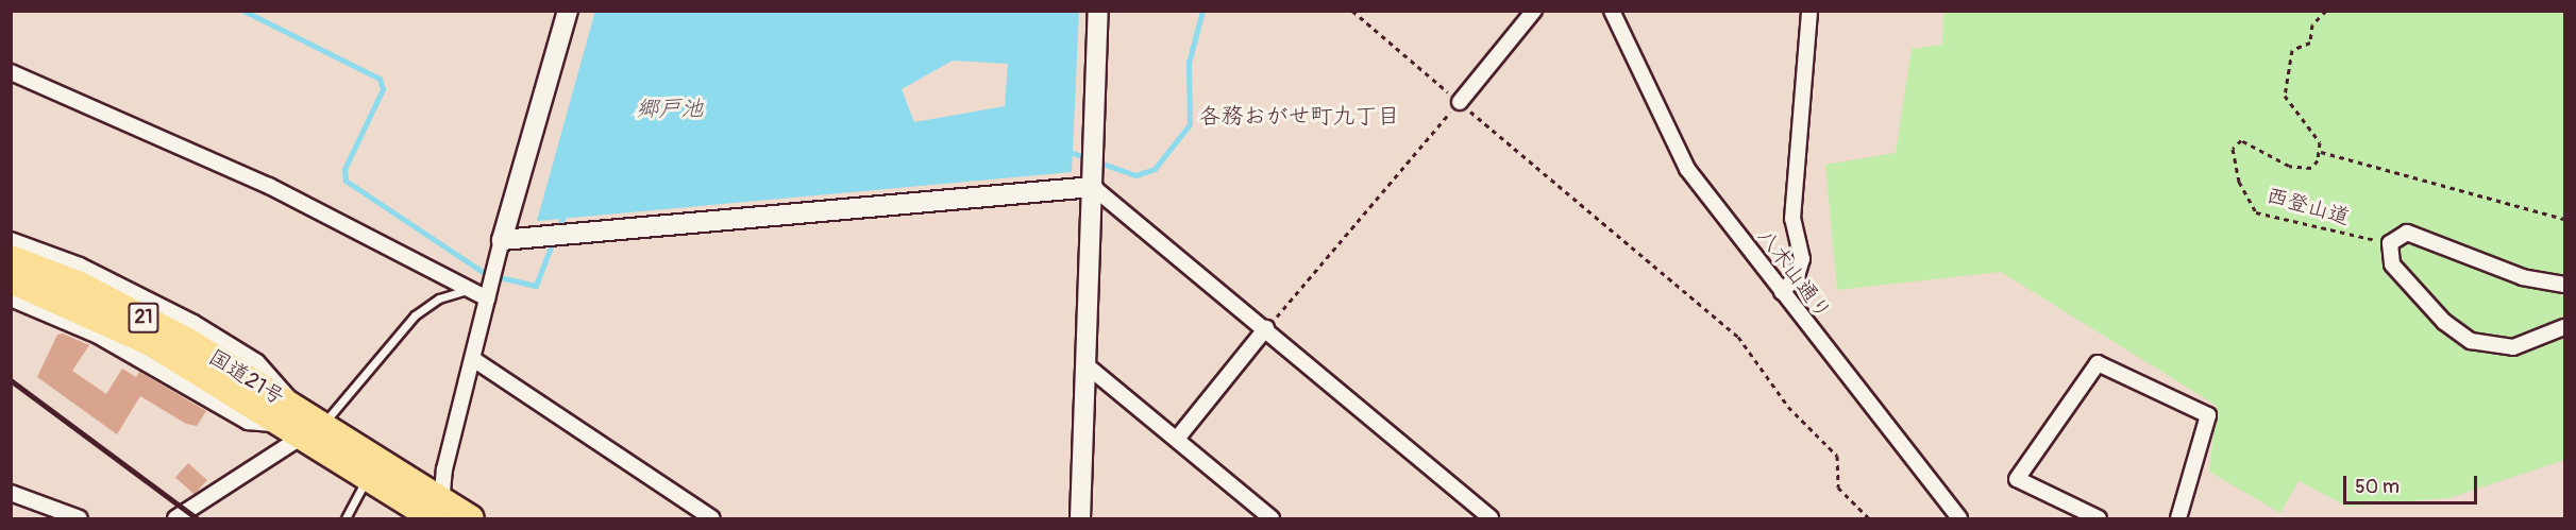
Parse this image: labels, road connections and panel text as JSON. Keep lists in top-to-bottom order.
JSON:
{
  "streets": {
    "highway": ["21", "国道21号"],
    "street": ["八木山通り"],
    "path": ["西登山道"]
  },
  "districts": ["各務おがせ町九丁目"],
  "water": ["郷戸池"],
  "scale_bar": "50 m"
}
